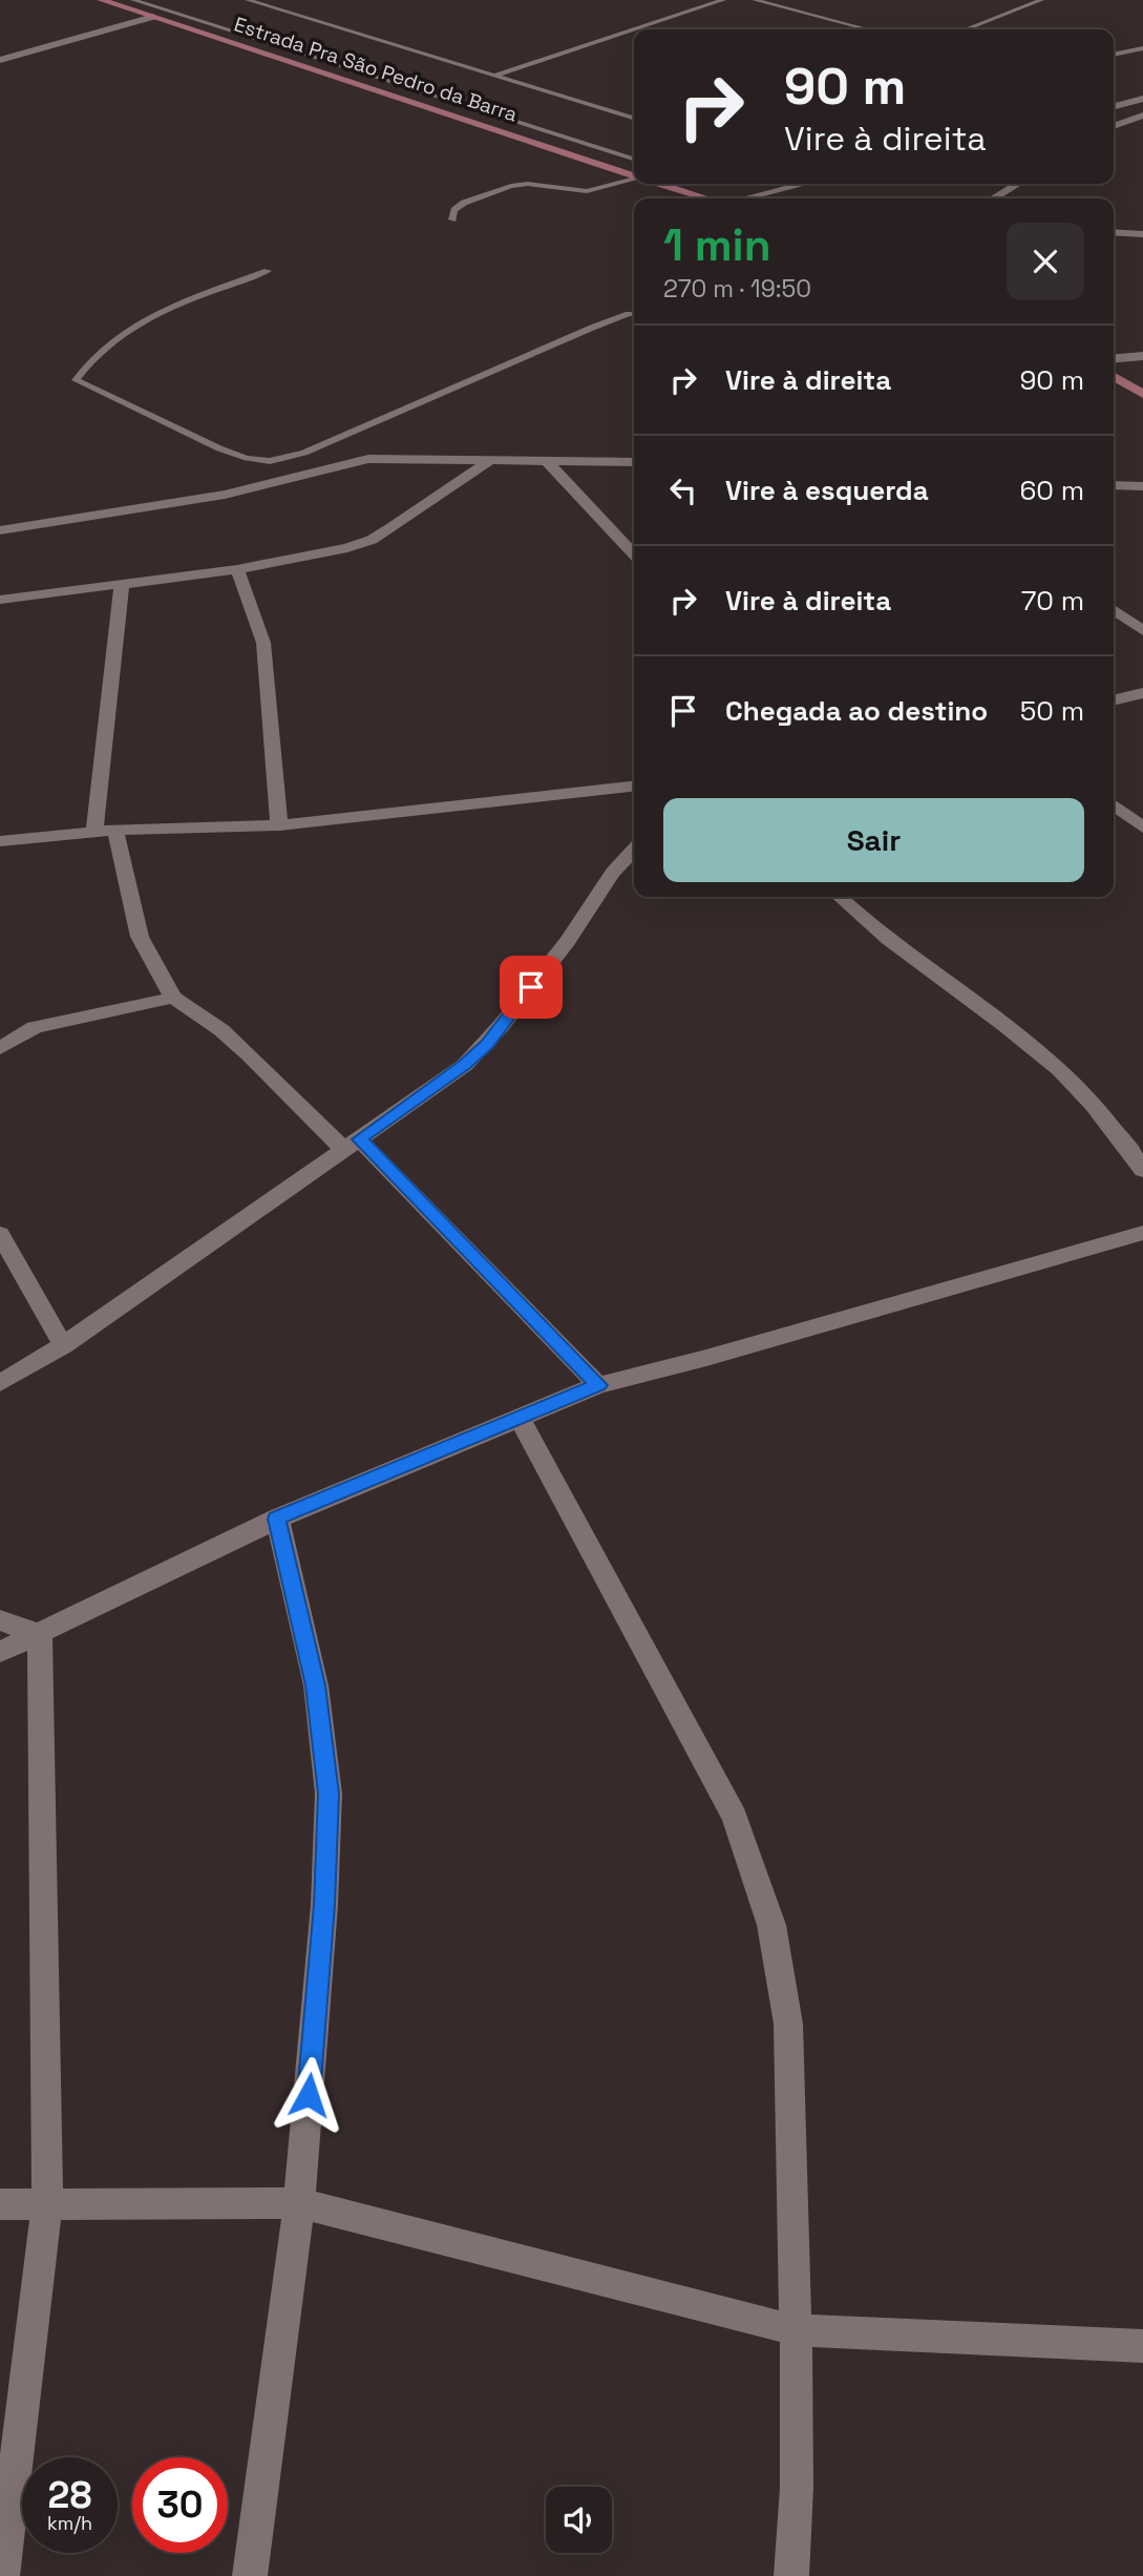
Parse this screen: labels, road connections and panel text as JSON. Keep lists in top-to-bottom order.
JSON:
{
  "streets": {
    "street": ["Estrada Pra São Pedro da Barra"]
  },
  "page": {
    "turn": ["90 m", "Vire à direita"],
    "heading": ["1 min", "270 m · 19:50"],
    "list": [
      {
        "name": "Vire à direita",
        "value": "90 m"
      },
      {
        "name": "Vire à esquerda",
        "value": "60 m"
      },
      {
        "name": "Vire à direita",
        "value": "70 m"
      },
      {
        "name": "Chegada ao destino",
        "value": "50 m"
      }
    ],
    "buttons": "Sair",
    "speed": "28 km/h",
    "limit": "30"
  }
}
